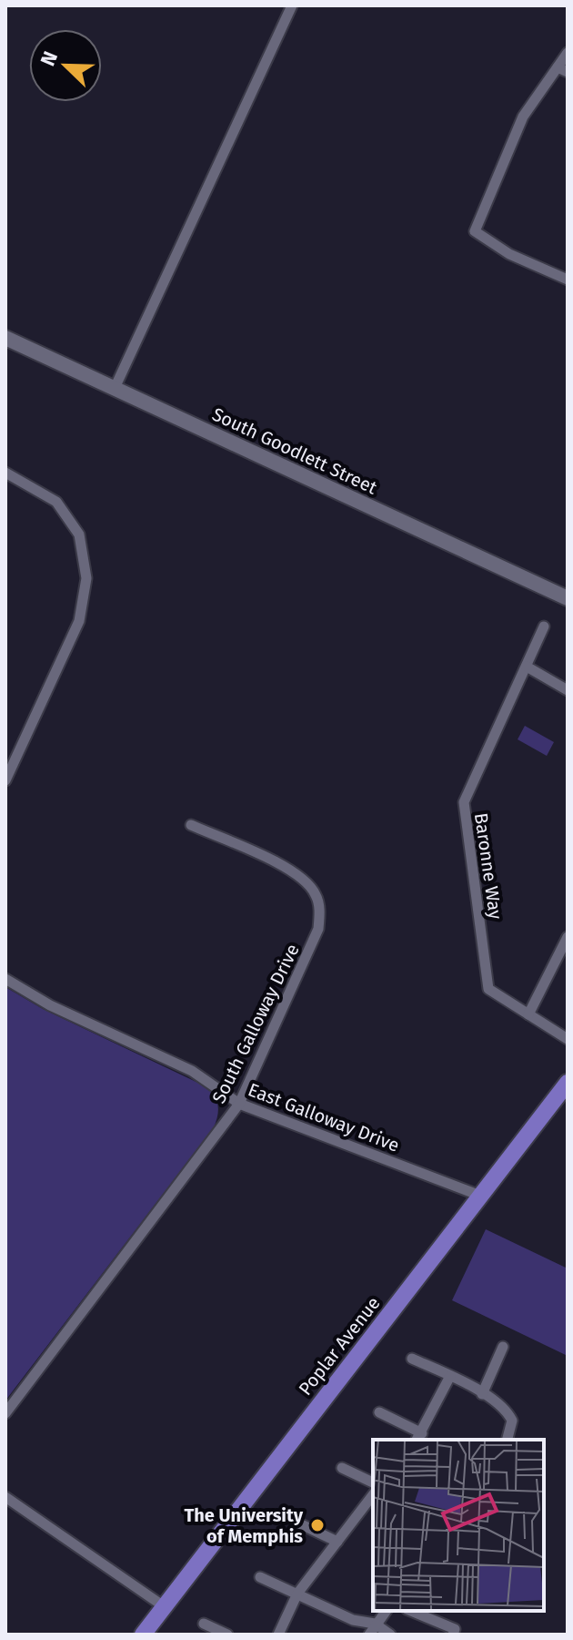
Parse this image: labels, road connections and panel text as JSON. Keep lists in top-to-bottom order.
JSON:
{
  "streets": {
    "main road": ["South Goodlett Street", "Poplar Avenue"],
    "street": ["Baronne Way", "South Galloway Drive", "East Galloway Drive"]
  },
  "crossings": [
    ["South Galloway Drive", "East Galloway Drive"],
    ["East Galloway Drive", "Poplar Avenue"]
  ],
  "places": ["The University of Memphis"],
  "north": "top left"
}
